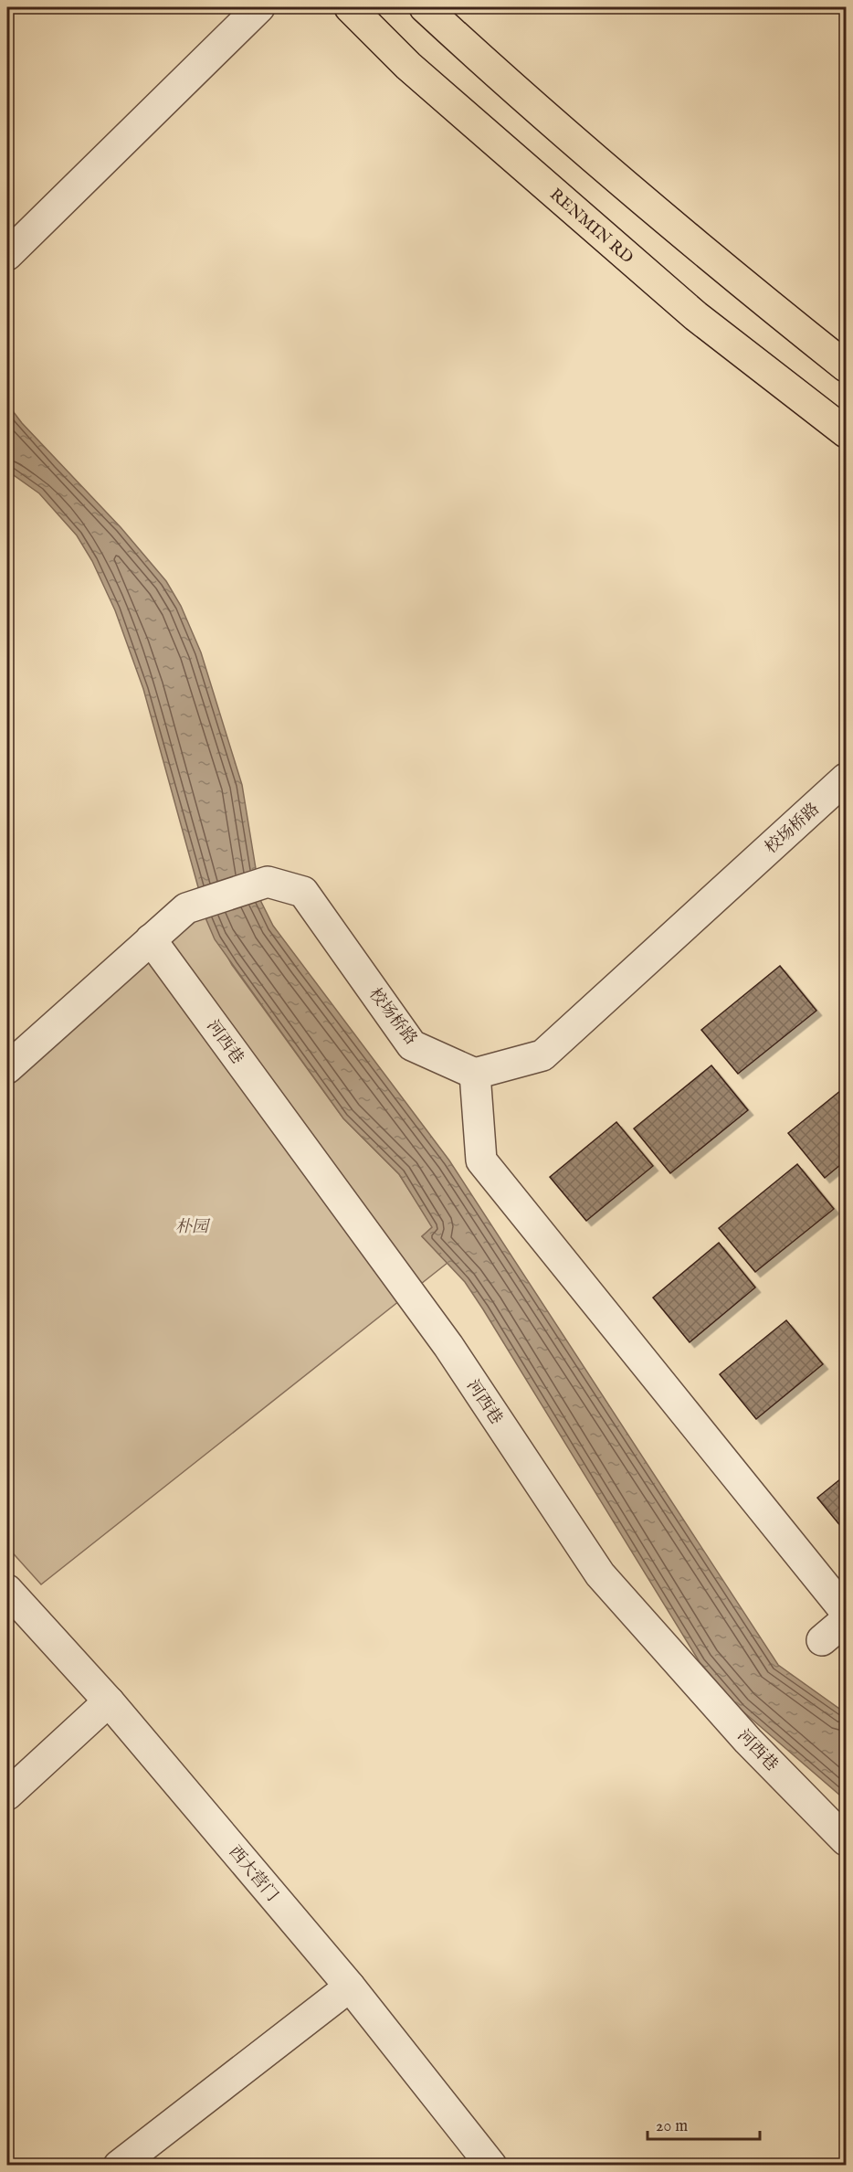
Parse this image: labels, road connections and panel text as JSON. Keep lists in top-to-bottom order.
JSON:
{
  "streets": {
    "main road": ["RENMIN RD"],
    "street": ["校场桥路", "河西巷", "西大营门"]
  },
  "crossings": [
    ["校场桥路", "河西巷"]
  ],
  "parks": ["朴园"],
  "scale_bar": "20 m"
}
